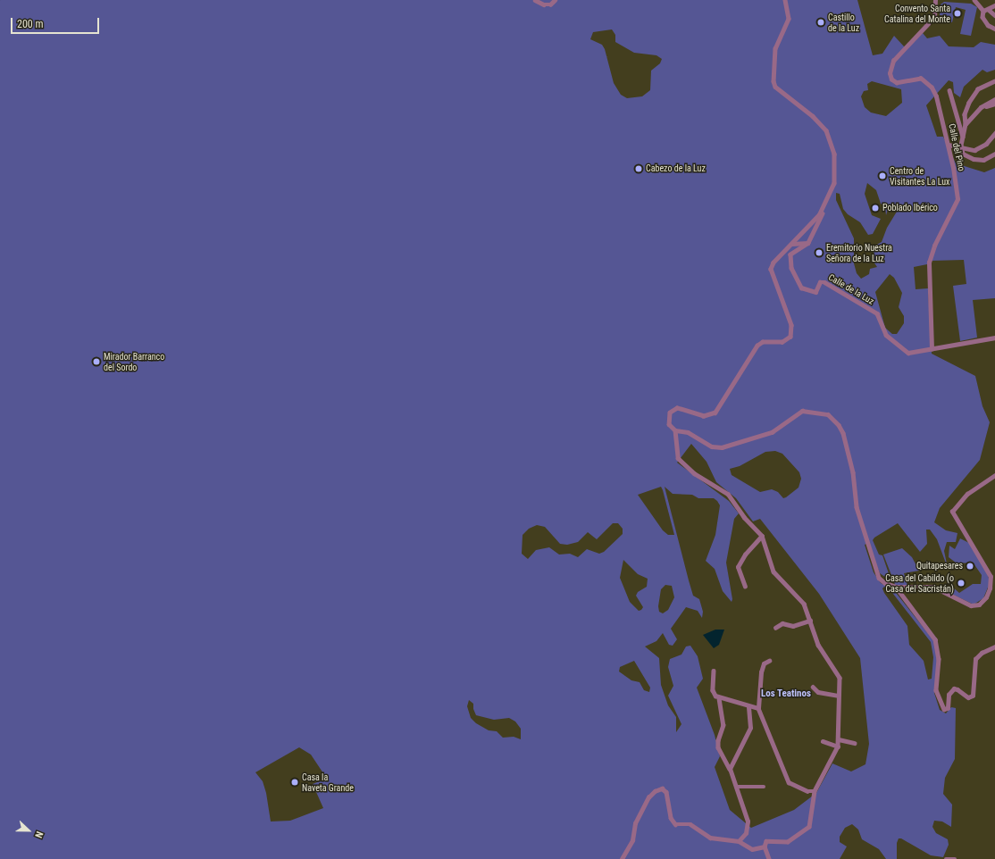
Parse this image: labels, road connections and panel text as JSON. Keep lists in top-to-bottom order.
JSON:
{
  "streets": {
    "street": ["Calle del Pino", "Calle de la Luz"]
  },
  "crossings": [
    ["Calle del Pino", "Calle de la Luz"]
  ],
  "districts": ["Los Teatinos"],
  "places": [
    "Convento Santa Catalina del Monte",
    "Castillo de la Luz",
    "Cabezo de la Luz",
    "Centro de Visitantes La Lux",
    "Poblado Ibérico",
    "Eremitorio Nuestra Señora de la Luz",
    "Mirador Barranco del Sordo",
    "Quitapesares",
    "Casa del Cabildo (o Casa del Sacristán)",
    "Casa la Naveta Grande"
  ],
  "scale_bar": "200 m",
  "north": "right"
}
